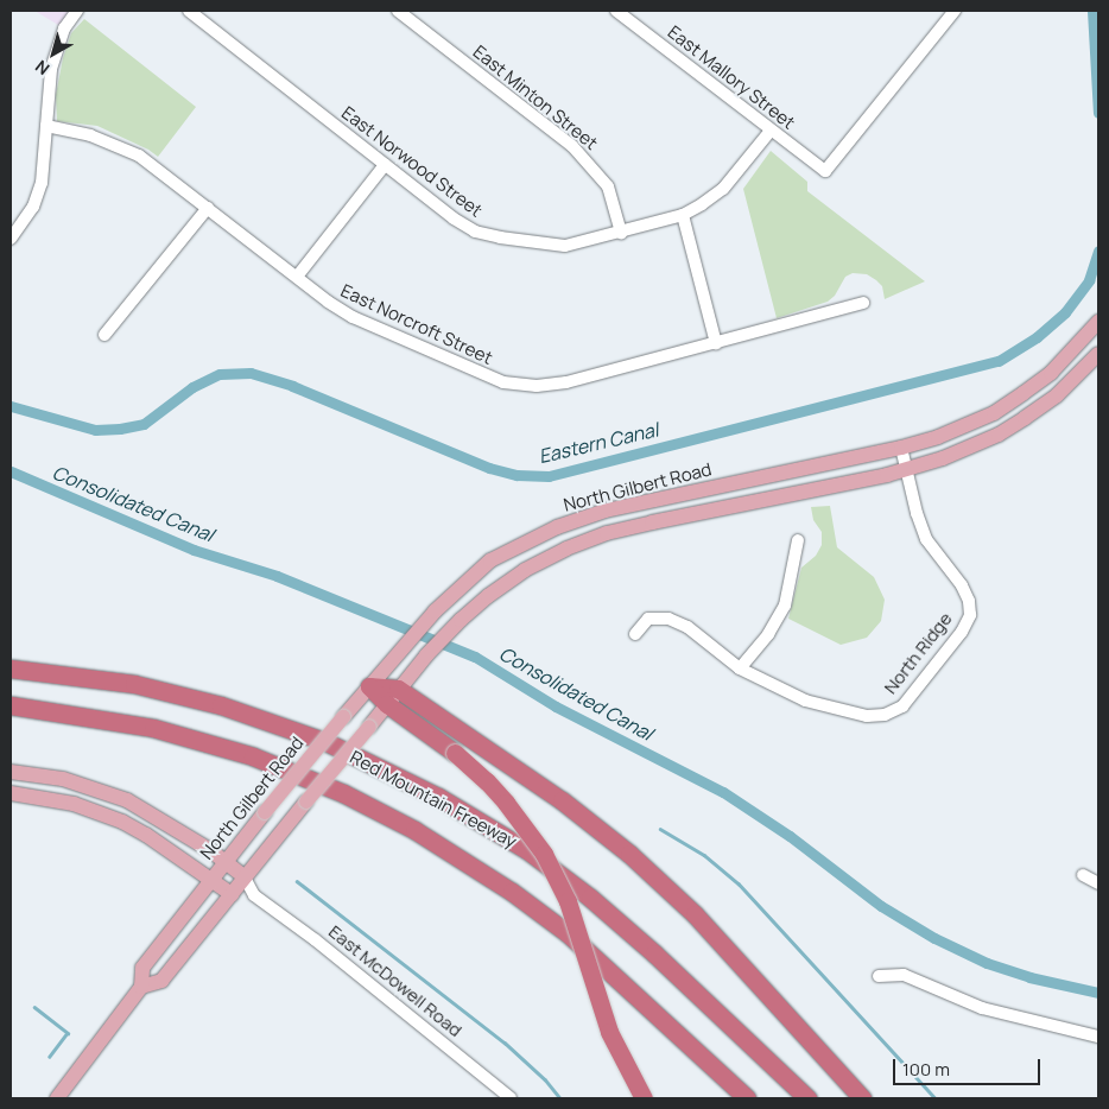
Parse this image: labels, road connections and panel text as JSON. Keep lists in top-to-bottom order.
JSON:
{
  "streets": {
    "highway": ["Red Mountain Freeway"],
    "main road": ["North Gilbert Road", "East McDowell Road"],
    "street": [
      "East Mallory Street",
      "East Minton Street",
      "East Norwood Street",
      "East Norcroft Street",
      "North Ridge"
    ]
  },
  "crossings": [
    ["East Mallory Street", "East Norwood Street"],
    ["East Minton Street", "East Norwood Street"],
    ["North Gilbert Road", "North Ridge"],
    ["North Gilbert Road", "East McDowell Road"]
  ],
  "water": ["Eastern Canal", "Consolidated Canal"],
  "scale_bar": "100 m",
  "north": "bottom left"
}
